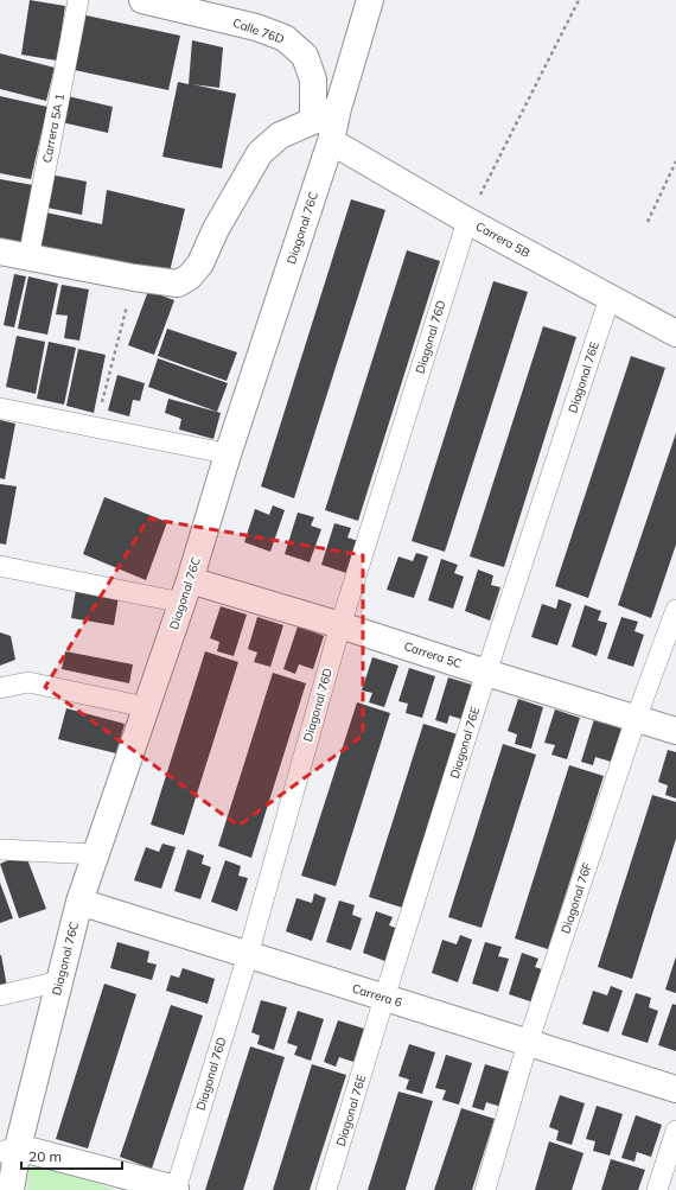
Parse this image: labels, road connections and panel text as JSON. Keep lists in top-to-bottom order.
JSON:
{
  "streets": {
    "street": [
      "Calle 76D",
      "Diagonal 76C",
      "Carrera 5B",
      "Carrera 5C",
      "Carrera 6"
    ],
    "lane": [
      "Carrera 5A 1",
      "Diagonal 76D",
      "Diagonal 76E",
      "Diagonal 76F"
    ]
  },
  "crossings": [
    ["Diagonal 76C", "Carrera 5B"],
    ["Diagonal 76C", "Carrera 5C"],
    ["Diagonal 76C", "Carrera 6"],
    ["Carrera 5B", "Diagonal 76D"],
    ["Carrera 5B", "Diagonal 76E"],
    ["Diagonal 76D", "Carrera 5C"],
    ["Diagonal 76D", "Carrera 6"],
    ["Diagonal 76E", "Carrera 5C"],
    ["Diagonal 76E", "Carrera 6"],
    ["Carrera 5C", "Diagonal 76F"],
    ["Diagonal 76F", "Carrera 6"]
  ],
  "scale_bar": "20 m"
}
